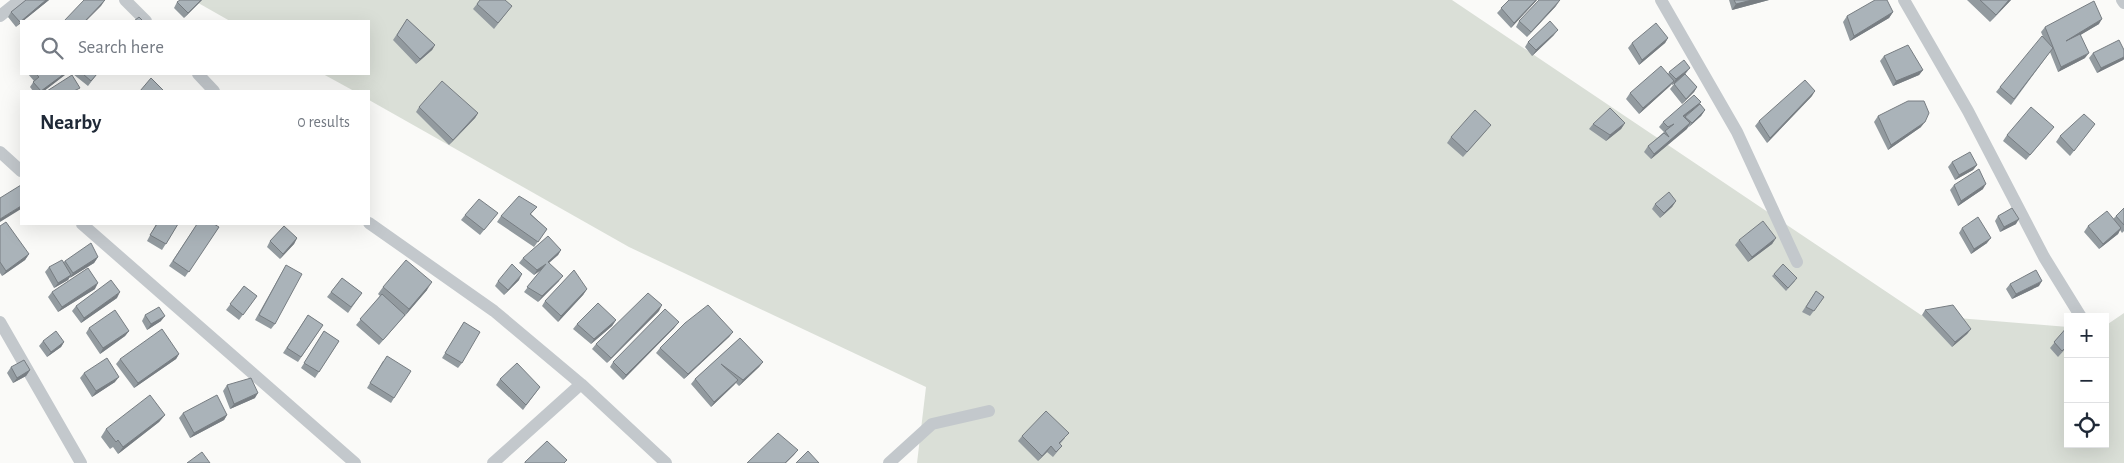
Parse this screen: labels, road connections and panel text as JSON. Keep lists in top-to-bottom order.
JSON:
{
  "page": {
    "search": "Search here",
    "heading": ["Nearby", "0 results"],
    "map_buttons": ["+", "−"]
  }
}
